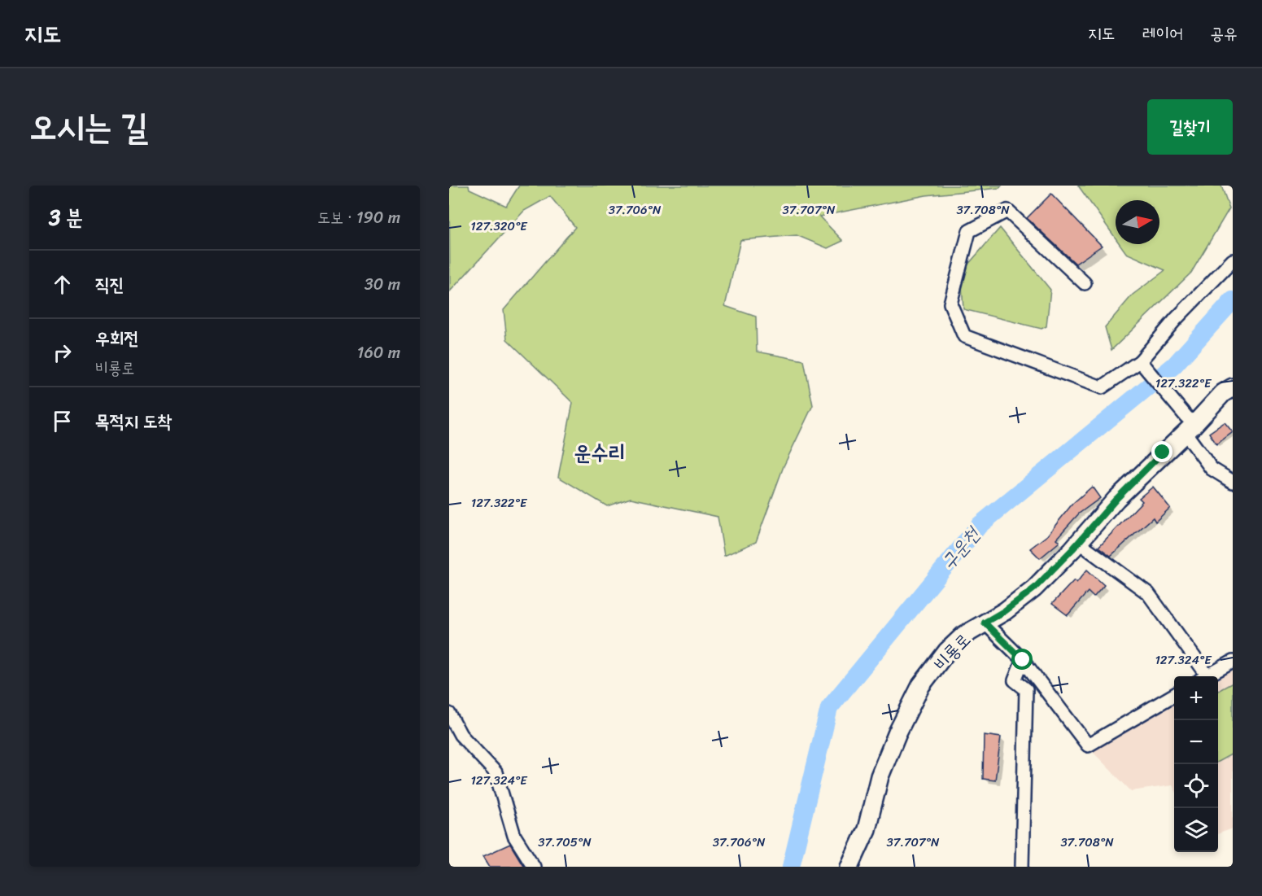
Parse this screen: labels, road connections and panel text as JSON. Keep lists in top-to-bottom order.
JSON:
{
  "streets": {
    "main road": ["비룡로"]
  },
  "districts": ["운수리"],
  "water": ["구운천"],
  "north": "right",
  "page": {
    "header": "지도",
    "nav": ["지도", "레이어", "공유"],
    "title": "오시는 길",
    "buttons": "길찾기",
    "heading": ["3 분", "도보 · 190 m"],
    "list": [
      ["직진", "30 m"],
      ["우회전", "비룡로", "160 m"],
      "목적지 도착"
    ],
    "map_buttons": ["+", "−"]
  },
  "coordinates": [
    "37.706°N",
    "37.707°N",
    "37.708°N",
    "127.320°E",
    "127.322°E",
    "127.324°E",
    "37.705°N"
  ]
}
